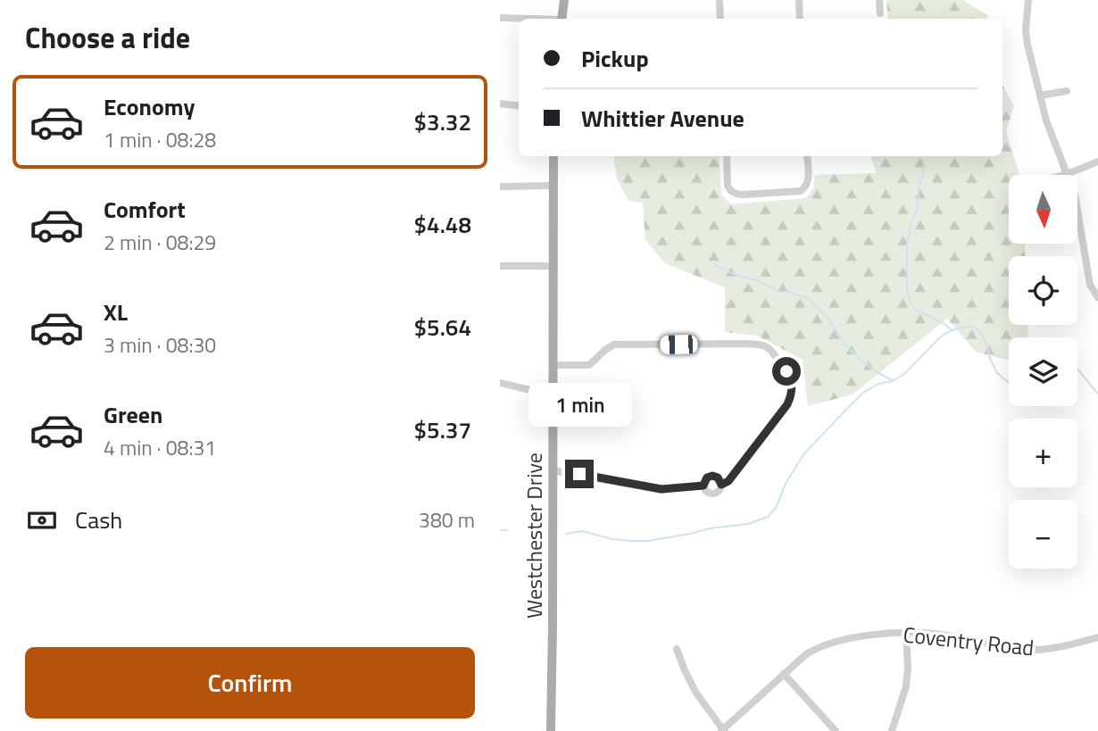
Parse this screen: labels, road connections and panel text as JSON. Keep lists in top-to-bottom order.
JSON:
{
  "streets": {
    "main road": ["Westchester Drive"],
    "street": ["Coventry Road"]
  },
  "north": "bottom",
  "page": {
    "heading": "Choose a ride",
    "banner": ["Pickup", "Whittier Avenue"],
    "list": [
      {
        "name": "Economy",
        "note": "1 min · 08:28",
        "value": "$3.32"
      },
      {
        "name": "Comfort",
        "note": "2 min · 08:29",
        "value": "$4.48"
      },
      {
        "name": "XL",
        "note": "3 min · 08:30",
        "value": "$5.64"
      },
      {
        "name": "Green",
        "note": "4 min · 08:31",
        "value": "$5.37"
      }
    ],
    "map_buttons": ["+", "−"],
    "bubble": "1 min",
    "pay": ["Cash", "380 m"],
    "buttons": "Confirm"
  }
}
